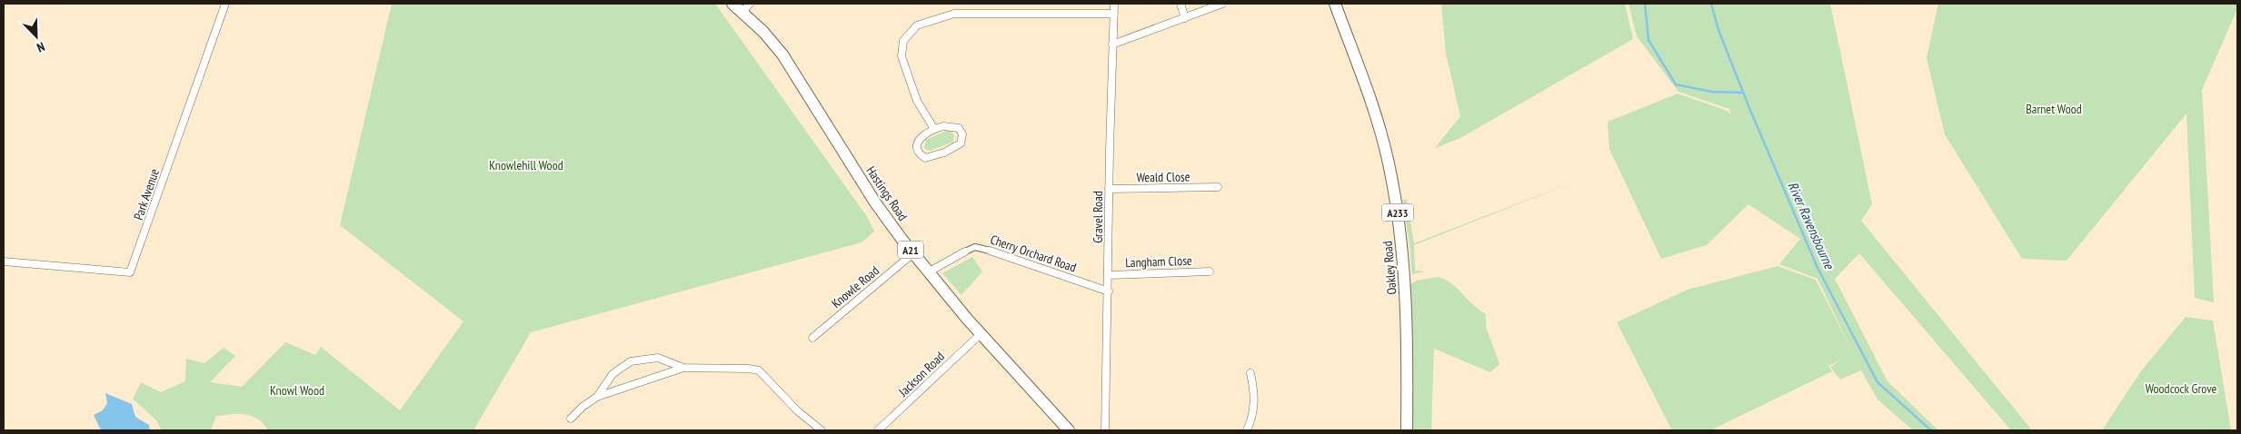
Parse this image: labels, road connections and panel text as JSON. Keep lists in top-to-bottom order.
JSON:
{
  "streets": {
    "main road": [
      "Hastings Road",
      "A233",
      "A21",
      "Oakley Road"
    ],
    "street": [
      "Weald Close",
      "Park Avenue",
      "Gravel Road",
      "Cherry Orchard Road",
      "Langham Close",
      "Knowle Road",
      "Jackson Road"
    ]
  },
  "crossings": [
    ["Weald Close", "Gravel Road"],
    ["Hastings Road", "Cherry Orchard Road"],
    ["Hastings Road", "Knowle Road"],
    ["Hastings Road", "Jackson Road"],
    ["Gravel Road", "Cherry Orchard Road"],
    ["Gravel Road", "Langham Close"]
  ],
  "water": ["River Ravensbourne"],
  "parks": [
    "Barnet Wood",
    "Knowlehill Wood",
    "Woodcock Grove",
    "Knowl Wood"
  ],
  "north": "bottom right"
}
